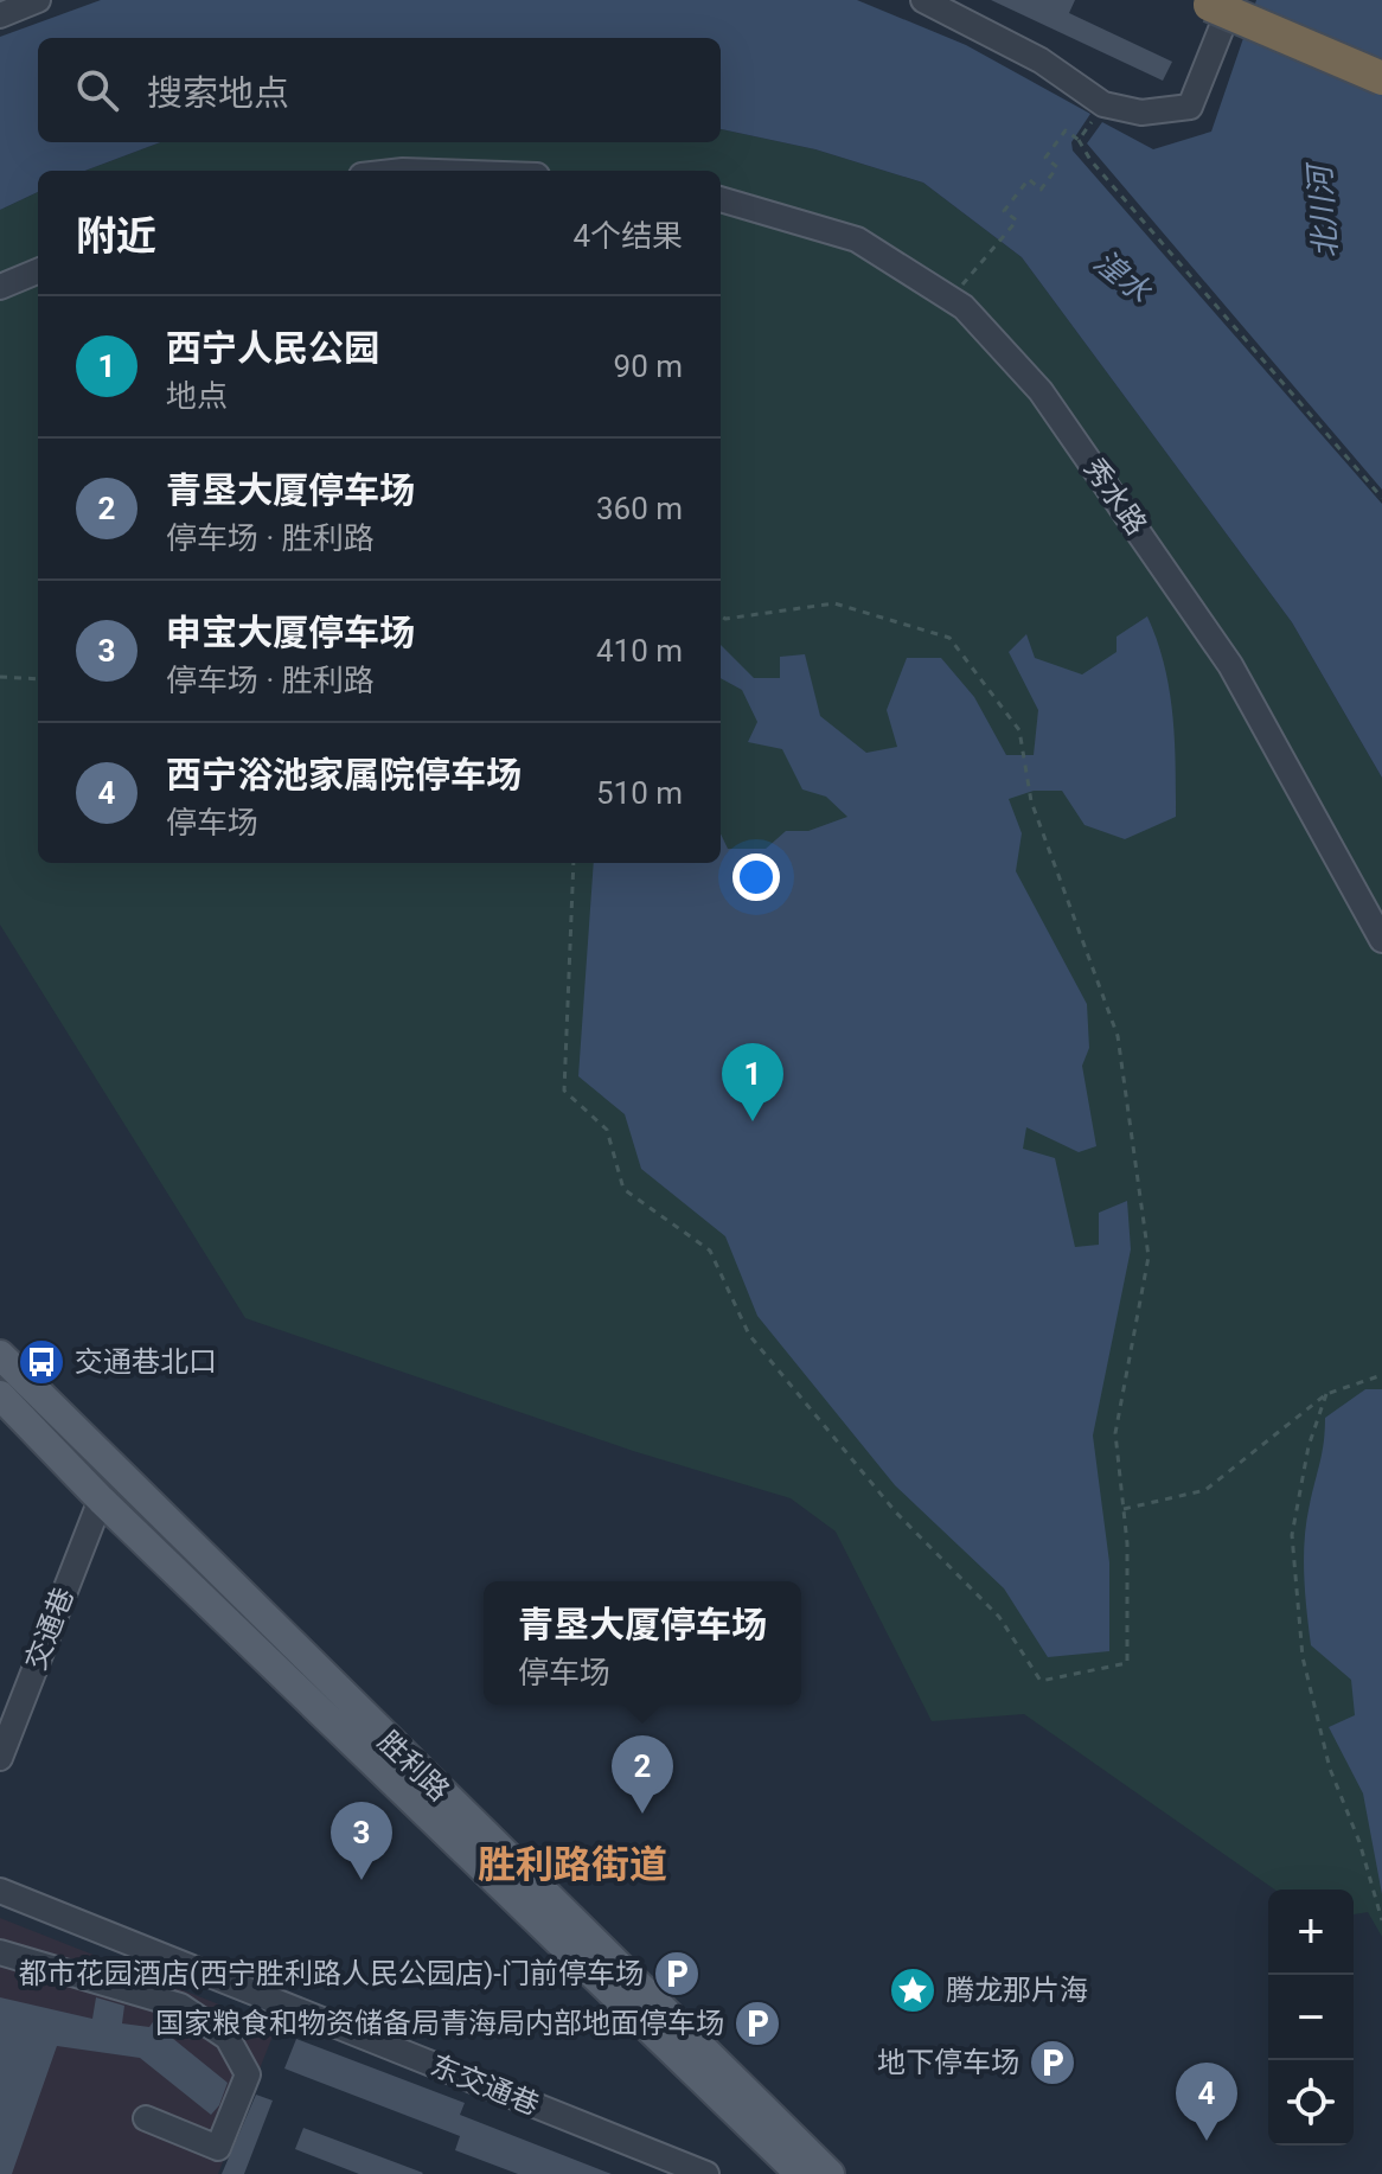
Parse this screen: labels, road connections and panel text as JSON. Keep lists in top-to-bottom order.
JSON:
{
  "streets": {
    "main road": ["胜利路"],
    "street": ["秀水路", "交通巷", "东交通巷"]
  },
  "crossings": [
    ["交通巷", "胜利路"]
  ],
  "districts": ["胜利路街道"],
  "water": ["北川河", "湟水"],
  "places": {
    "bus stop": ["交通巷北口"],
    "parking": ["都市花园酒店(西宁胜利路人民公园店)-门前停车场", "国家粮食和物资储备局青海局内部地面停车场", "地下停车场"],
    "place": ["腾龙那片海"]
  },
  "page": {
    "search": "搜索地点",
    "heading": ["附近", "4个结果"],
    "list": [
      {
        "mark": "1",
        "name": "西宁人民公园",
        "note": "地点",
        "value": "90 m"
      },
      {
        "mark": "2",
        "name": "青垦大厦停车场",
        "note": "停车场 · 胜利路",
        "value": "360 m"
      },
      {
        "mark": "3",
        "name": "申宝大厦停车场",
        "note": "停车场 · 胜利路",
        "value": "410 m"
      },
      {
        "mark": "4",
        "name": "西宁浴池家属院停车场",
        "note": "停车场",
        "value": "510 m"
      }
    ],
    "pins": [
      "1",
      "2",
      "3",
      "4"
    ],
    "popup": ["青垦大厦停车场", "停车场"],
    "map_buttons": ["+", "−"]
  }
}
